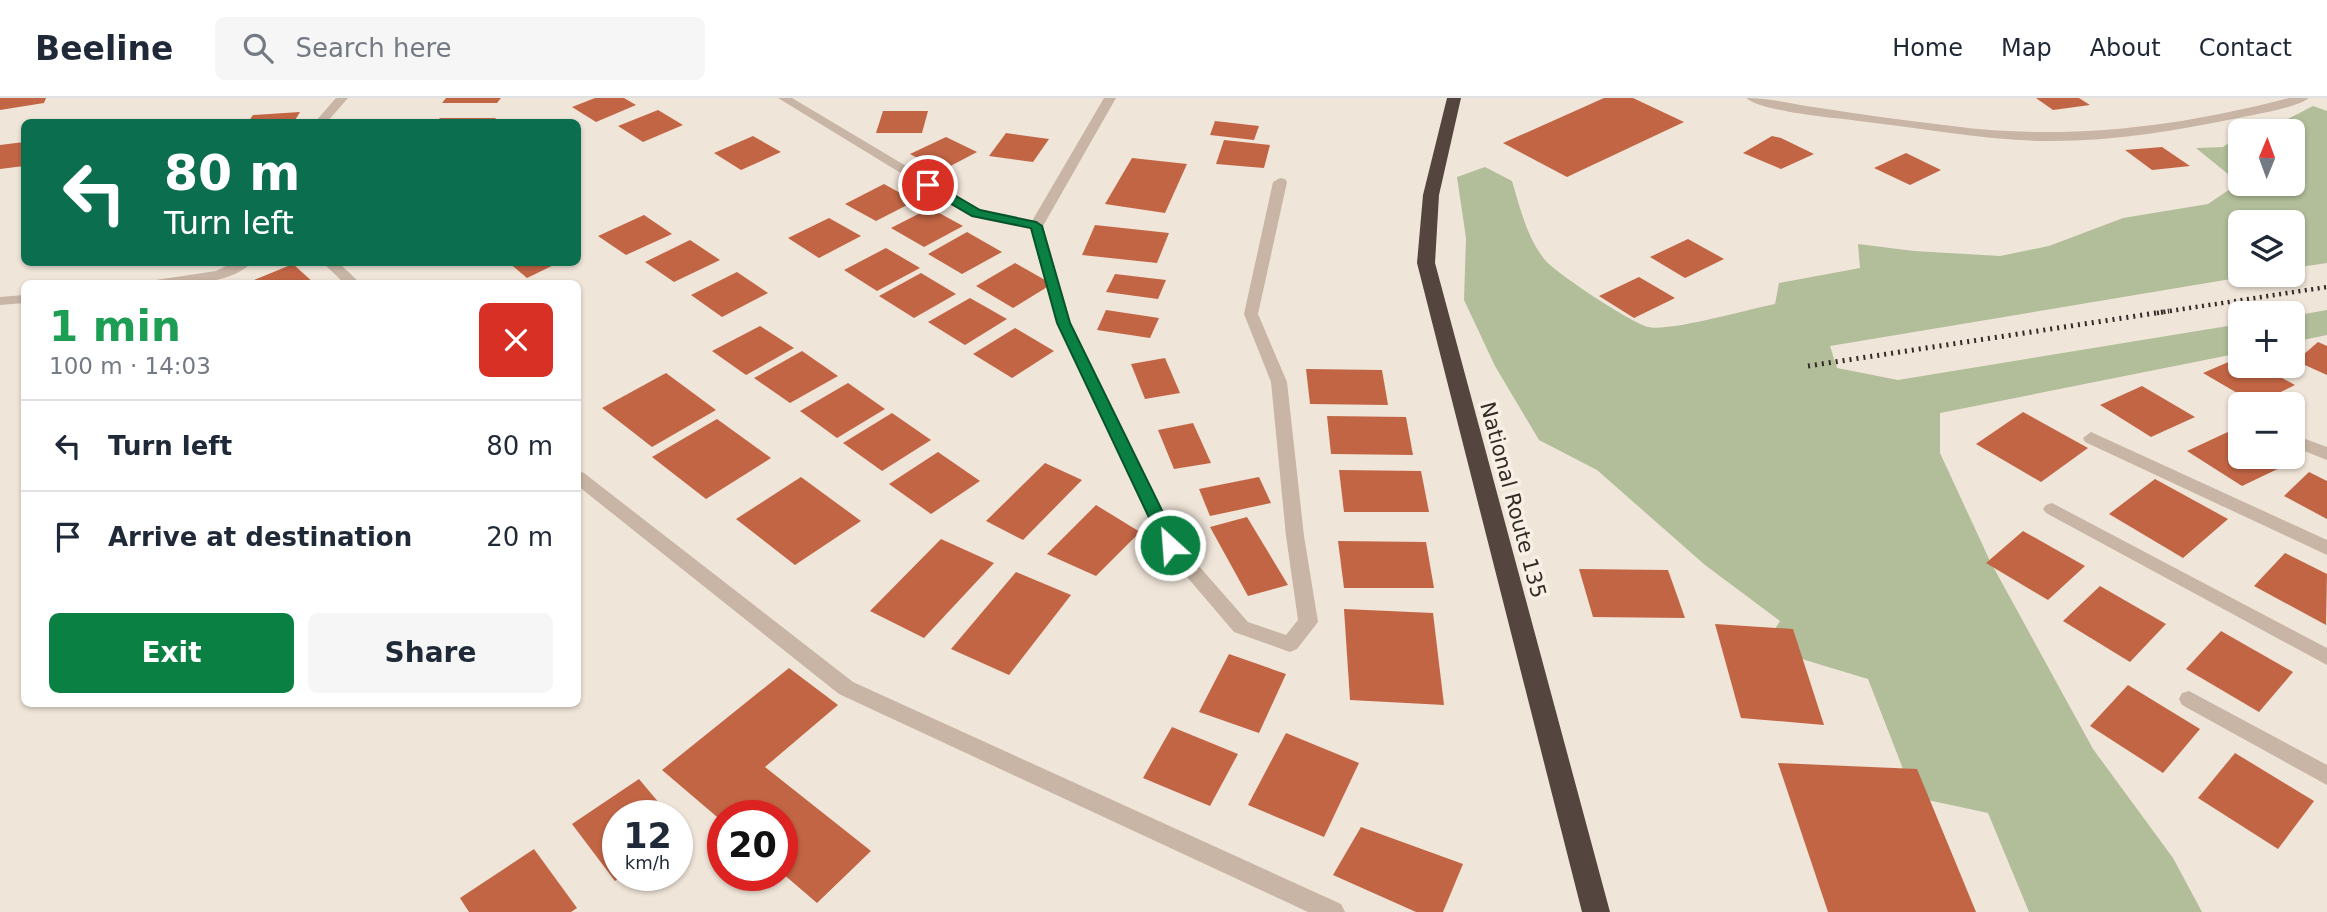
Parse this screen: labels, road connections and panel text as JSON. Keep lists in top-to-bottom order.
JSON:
{
  "streets": {
    "highway": ["National Route 135"]
  },
  "north": "top",
  "page": {
    "header": "Beeline",
    "search": "Search here",
    "nav": [
      "Home",
      "Map",
      "About",
      "Contact"
    ],
    "map_buttons": ["+", "−"],
    "turn": ["80 m", "Turn left"],
    "heading": ["1 min", "100 m · 14:03"],
    "list": [
      {
        "name": "Turn left",
        "value": "80 m"
      },
      {
        "name": "Arrive at destination",
        "value": "20 m"
      }
    ],
    "buttons": ["Exit", "Share"],
    "speed": "12 km/h",
    "limit": "20"
  }
}
